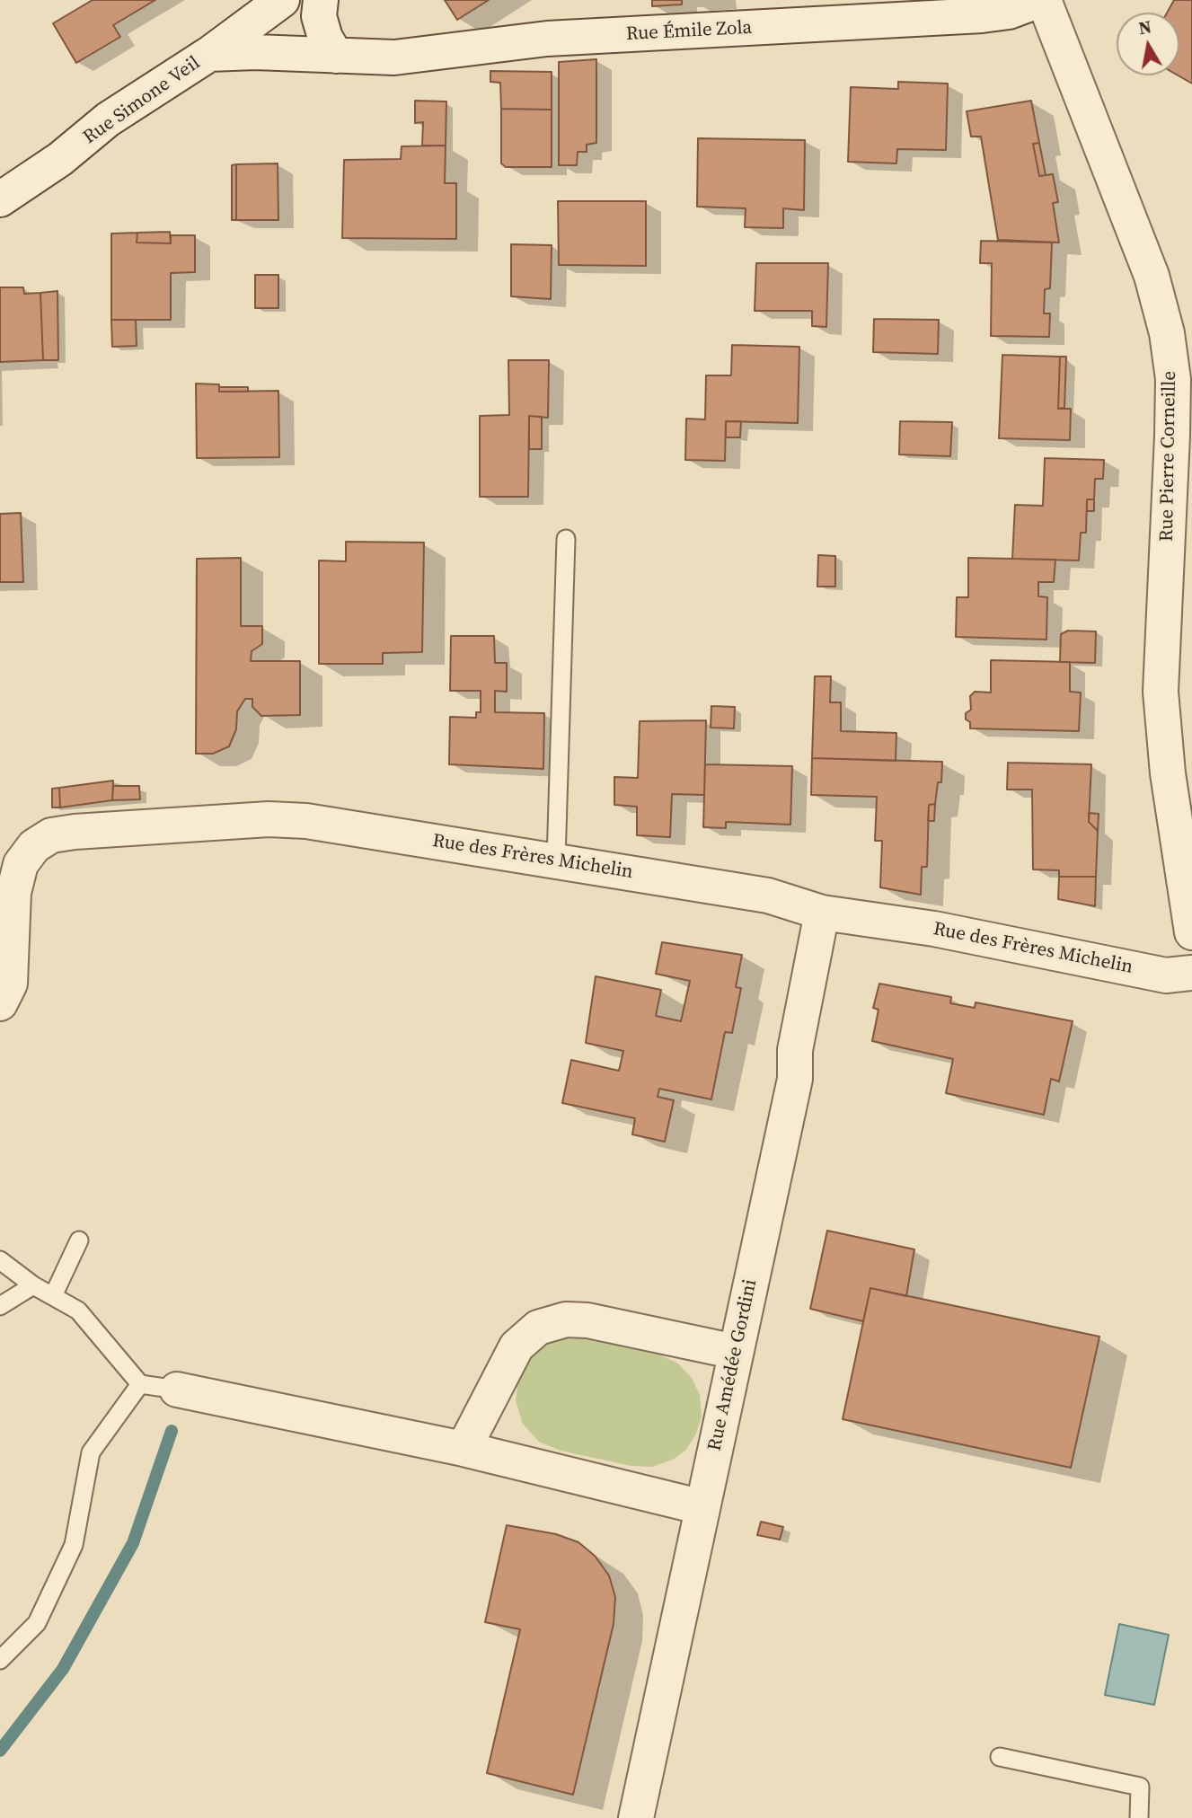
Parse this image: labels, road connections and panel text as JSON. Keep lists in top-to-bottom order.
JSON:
{
  "streets": {
    "street": [
      "Rue Émile Zola",
      "Rue Simone Veil",
      "Rue Pierre Corneille",
      "Rue des Frères Michelin",
      "Rue Amédée Gordini"
    ]
  },
  "crossings": [
    ["Rue Émile Zola", "Rue Simone Veil"],
    ["Rue Émile Zola", "Rue Pierre Corneille"],
    ["Rue des Frères Michelin", "Rue Amédée Gordini"]
  ],
  "north": "top"
}
